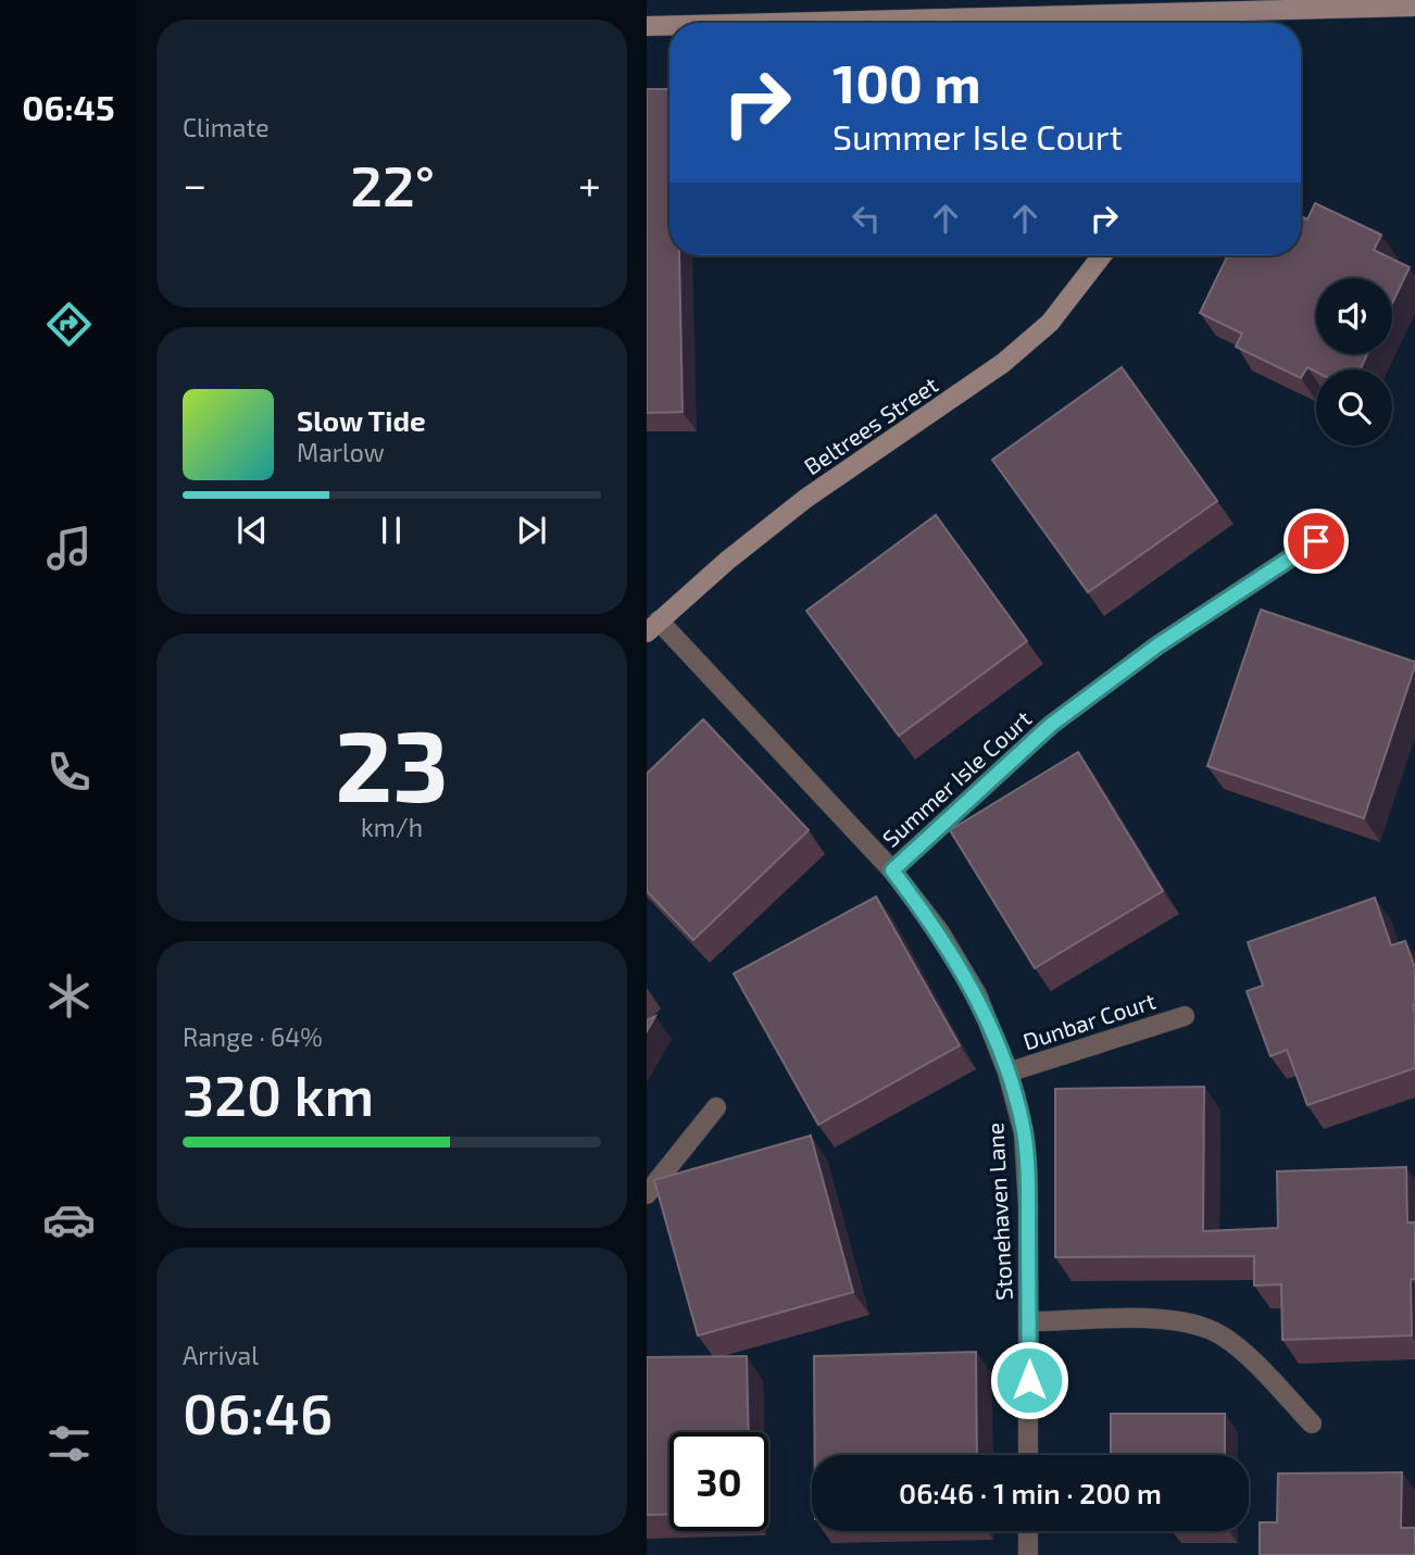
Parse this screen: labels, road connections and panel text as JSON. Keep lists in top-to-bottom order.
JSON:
{
  "streets": {
    "main road": ["Beltrees Street"],
    "street": ["Summer Isle Court", "Dunbar Court", "Stonehaven Lane"]
  },
  "crossings": [
    ["Beltrees Street", "Stonehaven Lane"],
    ["Summer Isle Court", "Stonehaven Lane"],
    ["Dunbar Court", "Stonehaven Lane"]
  ],
  "page": {
    "tabs": "06:45",
    "tile": [
      "Climate",
      ["23", "km/h"],
      ["Range · 64%", "320 km"],
      ["Arrival", "06:46"]
    ],
    "turn": ["100 m", "Summer Isle Court"],
    "heat": ["−", "22°", "+"],
    "song": ["Slow Tide", "Marlow"],
    "limit": "30",
    "trip": "06:46 · 1 min · 200 m"
  }
}
